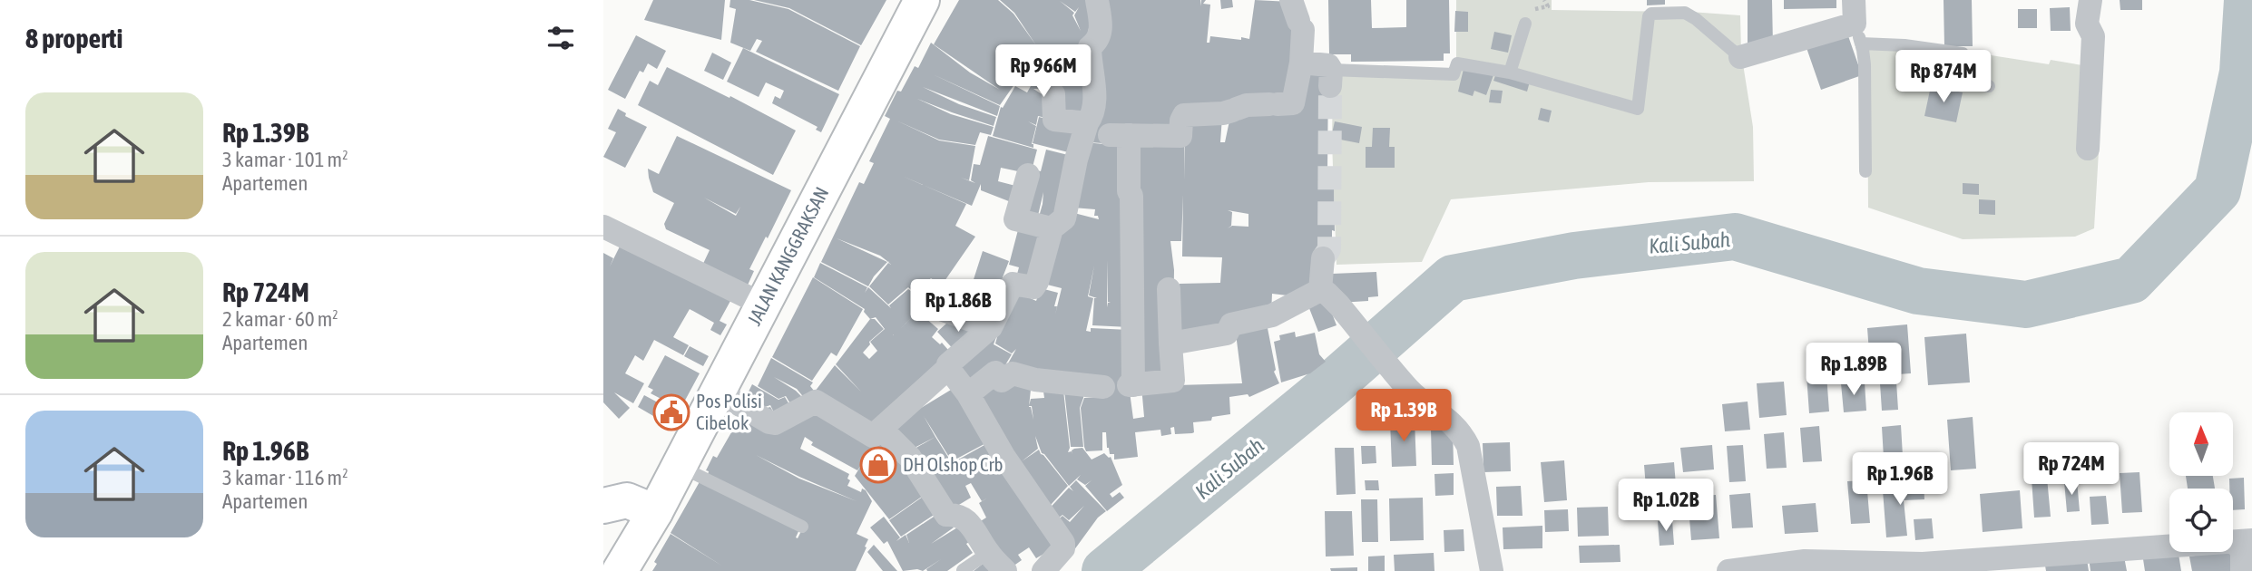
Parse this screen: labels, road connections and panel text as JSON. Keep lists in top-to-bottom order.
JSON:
{
  "streets": {
    "main road": ["JALAN KANGGRAKSAN"]
  },
  "water": ["Kali Subah"],
  "places": {
    "public building": ["Pos Polisi Cibelok"],
    "shop": ["DH Olshop Crb"]
  },
  "north": "top",
  "page": {
    "heading": "8 properti",
    "price": [
      "Rp 966M",
      "Rp 874M",
      "Rp 1.86B",
      "Rp 1.89B",
      "Rp 1.39B",
      "Rp 724M",
      "Rp 1.96B",
      "Rp 1.02B"
    ],
    "list": [
      {
        "name": "Rp 1.39B",
        "note": "3 kamar · 101 m² · Apartemen"
      },
      {
        "name": "Rp 724M",
        "note": "2 kamar · 60 m² · Apartemen"
      },
      {
        "name": "Rp 1.96B",
        "note": "3 kamar · 116 m² · Apartemen"
      }
    ]
  }
}
